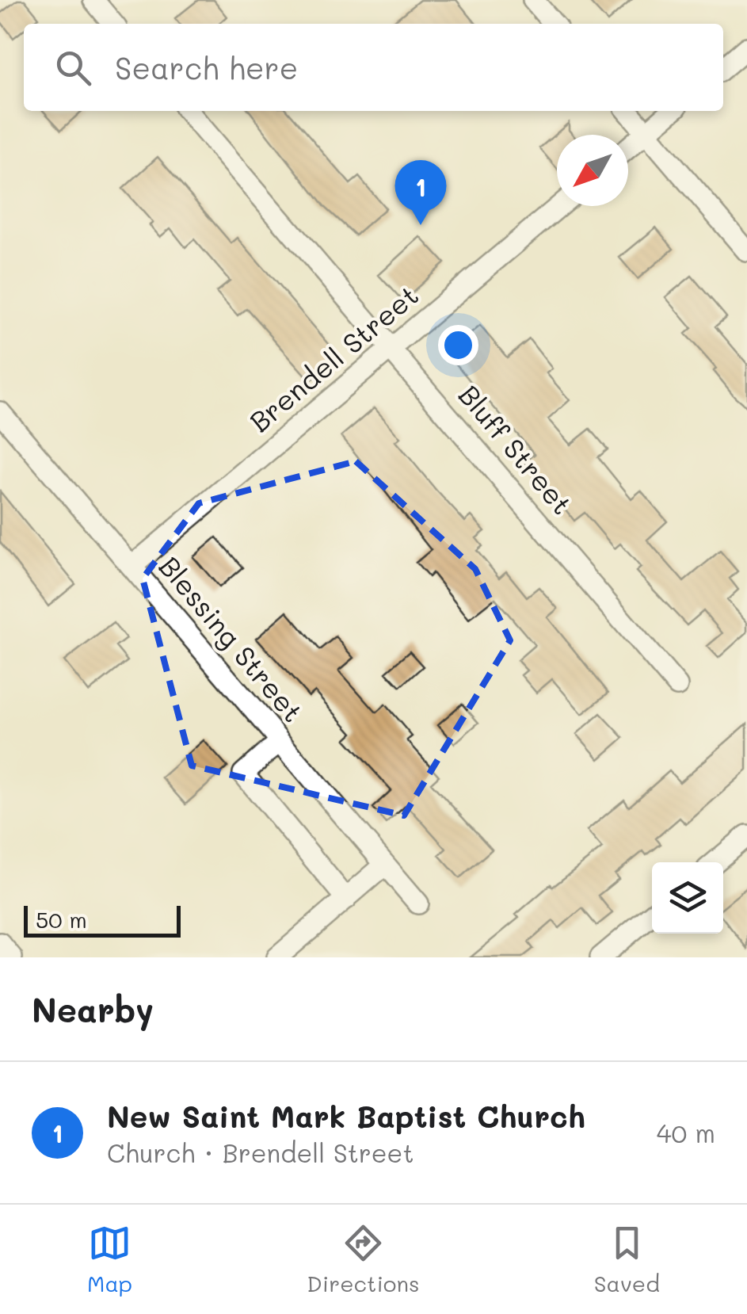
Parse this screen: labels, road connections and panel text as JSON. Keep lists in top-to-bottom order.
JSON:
{
  "streets": {
    "street": ["Brendell Street", "Bluff Street", "Blessing Street"]
  },
  "crossings": [
    ["Brendell Street", "Bluff Street"],
    ["Brendell Street", "Blessing Street"]
  ],
  "scale_bar": "50 m",
  "north": "bottom left",
  "page": {
    "search": "Search here",
    "pins": "1",
    "scale": "50 m",
    "heading": "Nearby",
    "list": [
      {
        "mark": "1",
        "name": "New Saint Mark Baptist Church",
        "note": "Church · Brendell Street",
        "value": "40 m"
      }
    ],
    "nav": ["Map", "Directions", "Saved"]
  }
}
